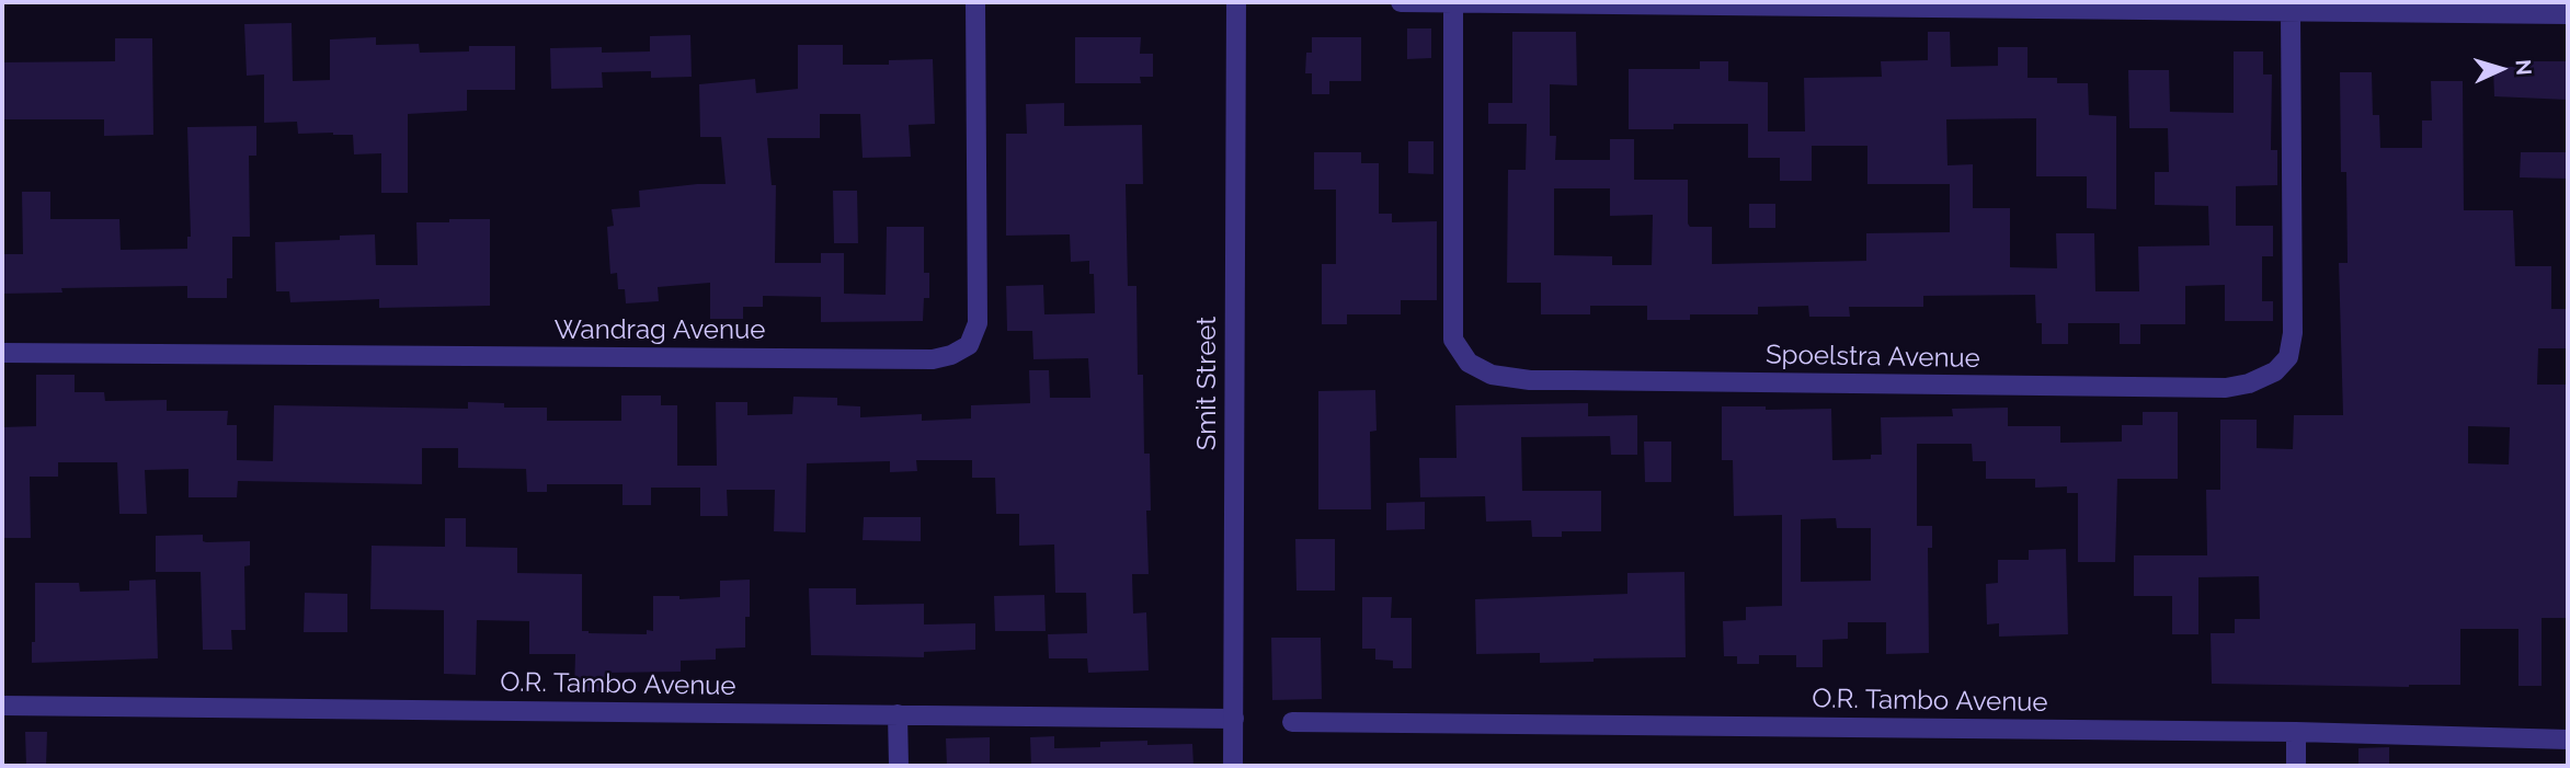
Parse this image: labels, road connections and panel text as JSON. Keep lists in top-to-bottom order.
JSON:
{
  "streets": {
    "street": [
      "Wandrag Avenue",
      "Spoelstra Avenue",
      "Smit Street",
      "O.R. Tambo Avenue"
    ]
  },
  "crossings": [
    ["Smit Street", "O.R. Tambo Avenue"]
  ],
  "north": "right"
}
